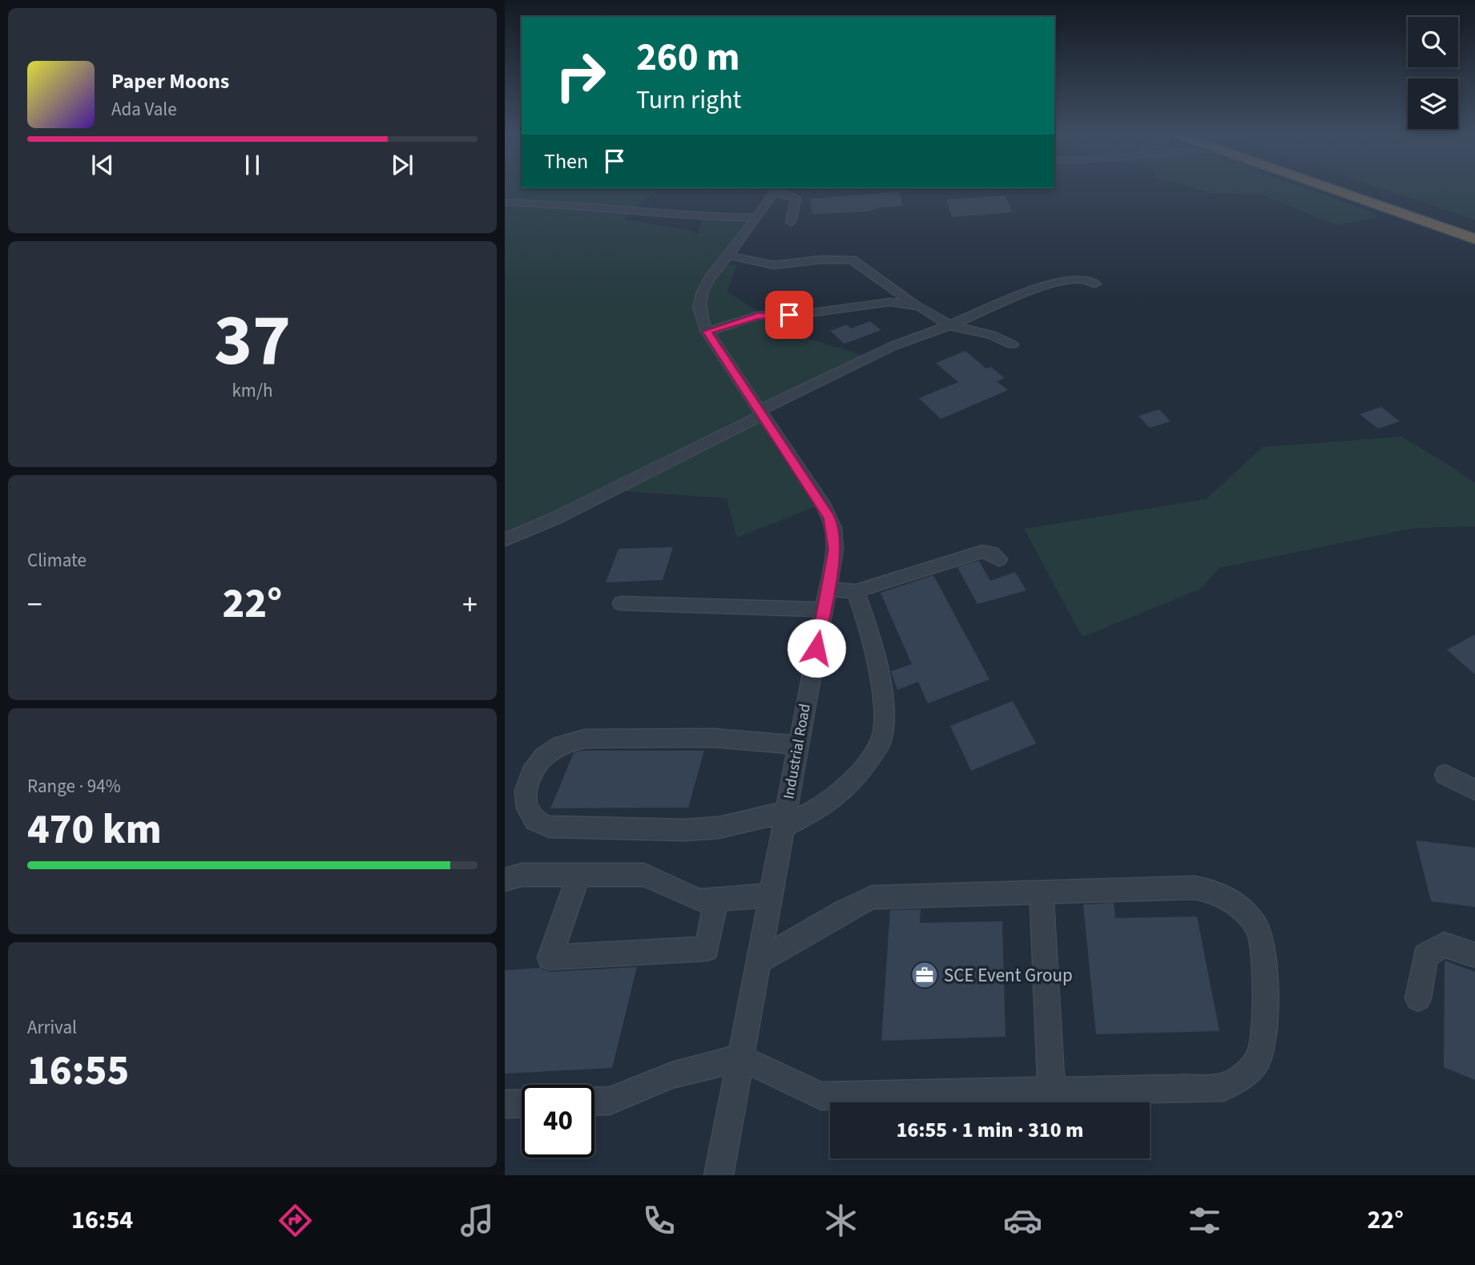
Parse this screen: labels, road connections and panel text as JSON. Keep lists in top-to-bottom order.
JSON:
{
  "streets": {
    "street": ["Industrial Road"]
  },
  "places": {
    "office": ["SCE Event Group"]
  },
  "page": {
    "turn": ["260 m", "Turn right"],
    "song": ["Paper Moons", "Ada Vale"],
    "then": "Then",
    "tile": [
      ["37", "km/h"],
      "Climate",
      ["Range · 94%", "470 km"],
      ["Arrival", "16:55"]
    ],
    "heat": ["−", "22°", "+"],
    "limit": "40",
    "trip": "16:55 · 1 min · 310 m",
    "tabs": ["16:54", "22°"]
  }
}
